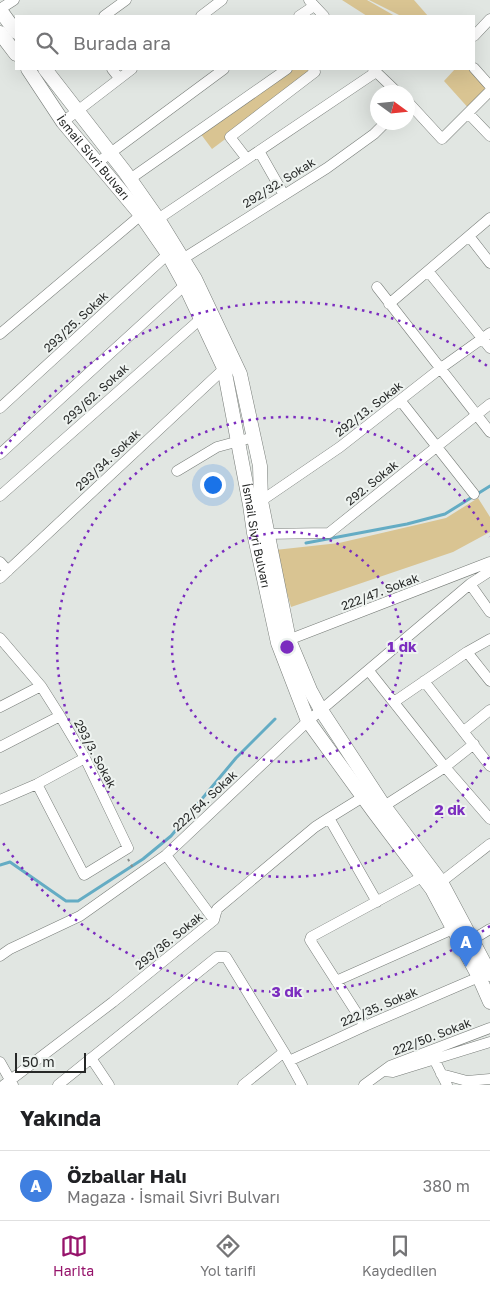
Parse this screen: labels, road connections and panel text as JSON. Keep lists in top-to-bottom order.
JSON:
{
  "streets": {
    "main road": ["İsmail Sivri Bulvarı"],
    "street": [
      "292/32. Sokak",
      "293/25. Sokak",
      "293/62. Sokak",
      "292/13. Sokak",
      "293/34. Sokak",
      "292. Sokak",
      "222/47. Sokak",
      "293/3. Sokak",
      "222/54. Sokak",
      "293/36. Sokak",
      "222/35. Sokak",
      "222/50. Sokak"
    ]
  },
  "crossings": [
    ["İsmail Sivri Bulvarı", "292/32. Sokak"],
    ["İsmail Sivri Bulvarı", "293/25. Sokak"],
    ["İsmail Sivri Bulvarı", "293/62. Sokak"],
    ["İsmail Sivri Bulvarı", "292/13. Sokak"],
    ["İsmail Sivri Bulvarı", "293/34. Sokak"],
    ["İsmail Sivri Bulvarı", "292. Sokak"],
    ["İsmail Sivri Bulvarı", "222/47. Sokak"],
    ["İsmail Sivri Bulvarı", "222/54. Sokak"],
    ["İsmail Sivri Bulvarı", "293/36. Sokak"],
    ["İsmail Sivri Bulvarı", "222/35. Sokak"]
  ],
  "scale_bar": "50 m",
  "north": "right",
  "page": {
    "search": "Burada ara",
    "pins": "A",
    "scale": "50 m",
    "heading": "Yakında",
    "list": [
      {
        "mark": "A",
        "name": "Özballar Halı",
        "note": "Mağaza · İsmail Sivri Bulvarı",
        "value": "380 m"
      }
    ],
    "nav": ["Harita", "Yol tarifi", "Kaydedilen"]
  },
  "rings": ["1 dk", "2 dk", "3 dk"]
}
